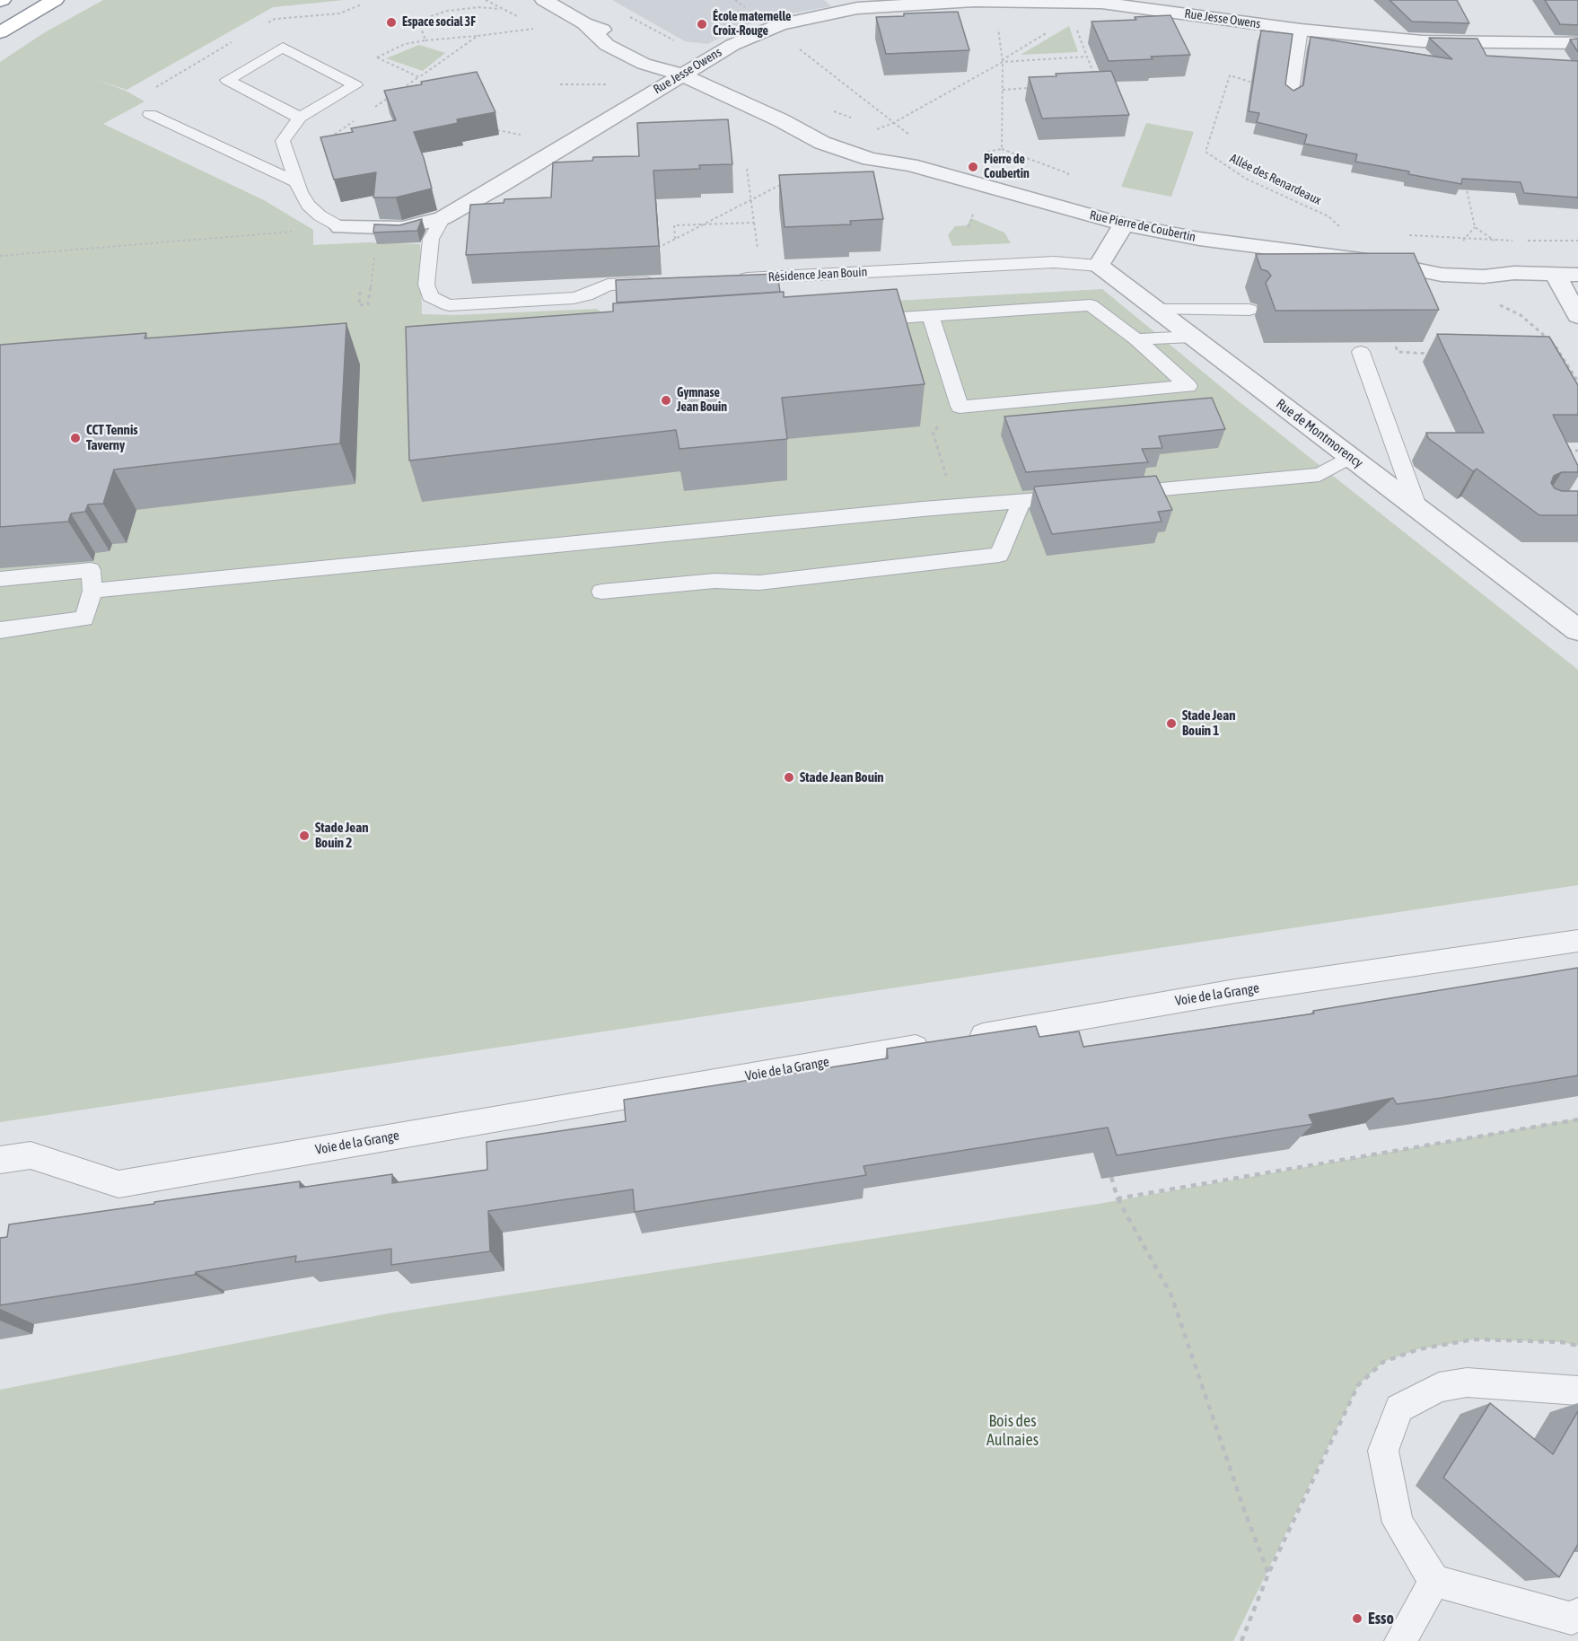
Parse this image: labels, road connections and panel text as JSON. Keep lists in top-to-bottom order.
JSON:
{
  "streets": {
    "street": ["Rue Jesse Owens", "Rue Pierre de Coubertin", "Rue de Montmorency"],
    "lane": ["Résidence Jean Bouin", "Voie de la Grange"],
    "path": ["Allée des Renardeaux"]
  },
  "crossings": [
    ["Rue Jesse Owens", "Rue Pierre de Coubertin"],
    ["Résidence Jean Bouin", "Rue de Montmorency"]
  ],
  "parks": ["Bois des Aulnaies"],
  "places": [
    "Espace social 3F",
    "École maternelle Croix-Rouge",
    "Pierre de Coubertin",
    "Gymnase Jean Bouin",
    "CCT Tennis Taverny",
    "Stade Jean Bouin 1",
    "Stade Jean Bouin",
    "Stade Jean Bouin 2",
    "Esso"
  ]
}
